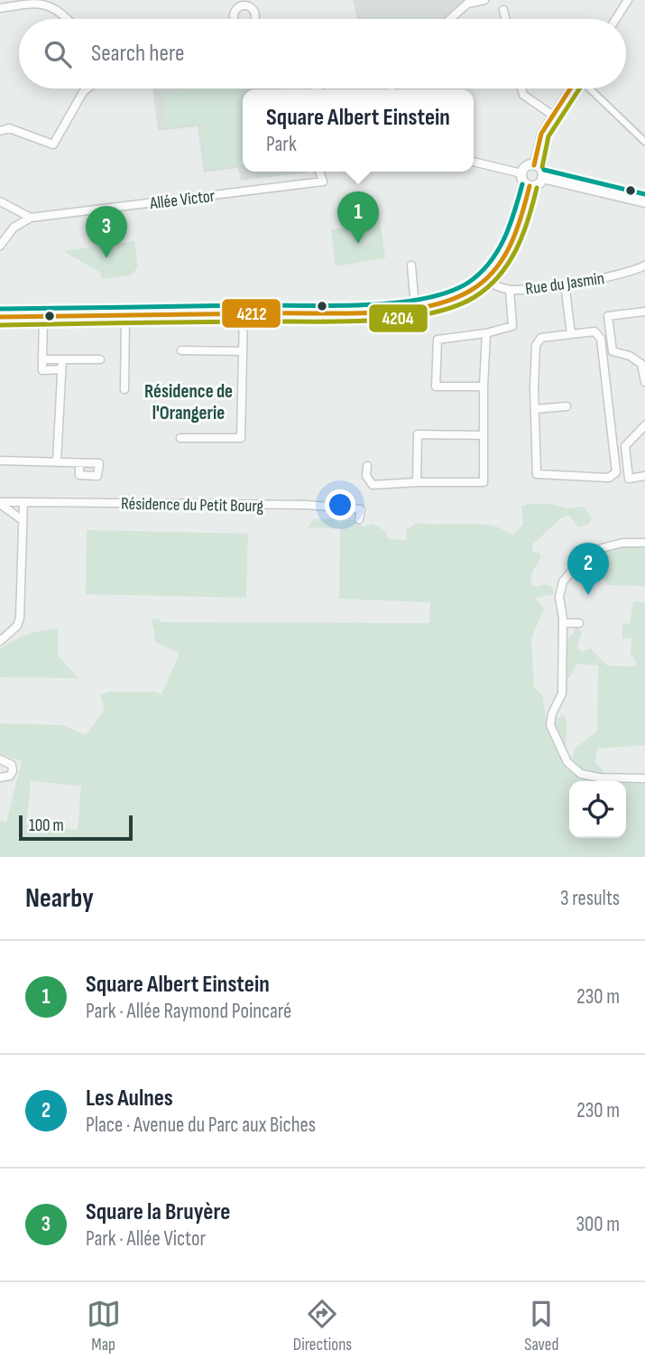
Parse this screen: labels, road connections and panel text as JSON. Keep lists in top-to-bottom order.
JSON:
{
  "streets": {
    "street": ["Allée Victor", "Rue du Jasmin", "Résidence du Petit Bourg"]
  },
  "districts": ["Résidence de l'Orangerie"],
  "lines": ["transit line 4212", "transit line 4204"],
  "scale_bar": "100 m",
  "page": {
    "search": "Search here",
    "popup": ["Square Albert Einstein", "Park"],
    "pins": ["1", "3", "2"],
    "scale": "100 m",
    "heading": ["Nearby", "3 results"],
    "list": [
      {
        "mark": "1",
        "name": "Square Albert Einstein",
        "note": "Park · Allée Raymond Poincaré",
        "value": "230 m"
      },
      {
        "mark": "2",
        "name": "Les Aulnes",
        "note": "Place · Avenue du Parc aux Biches",
        "value": "230 m"
      },
      {
        "mark": "3",
        "name": "Square la Bruyère",
        "note": "Park · Allée Victor",
        "value": "300 m"
      }
    ],
    "nav": ["Map", "Directions", "Saved"]
  }
}
